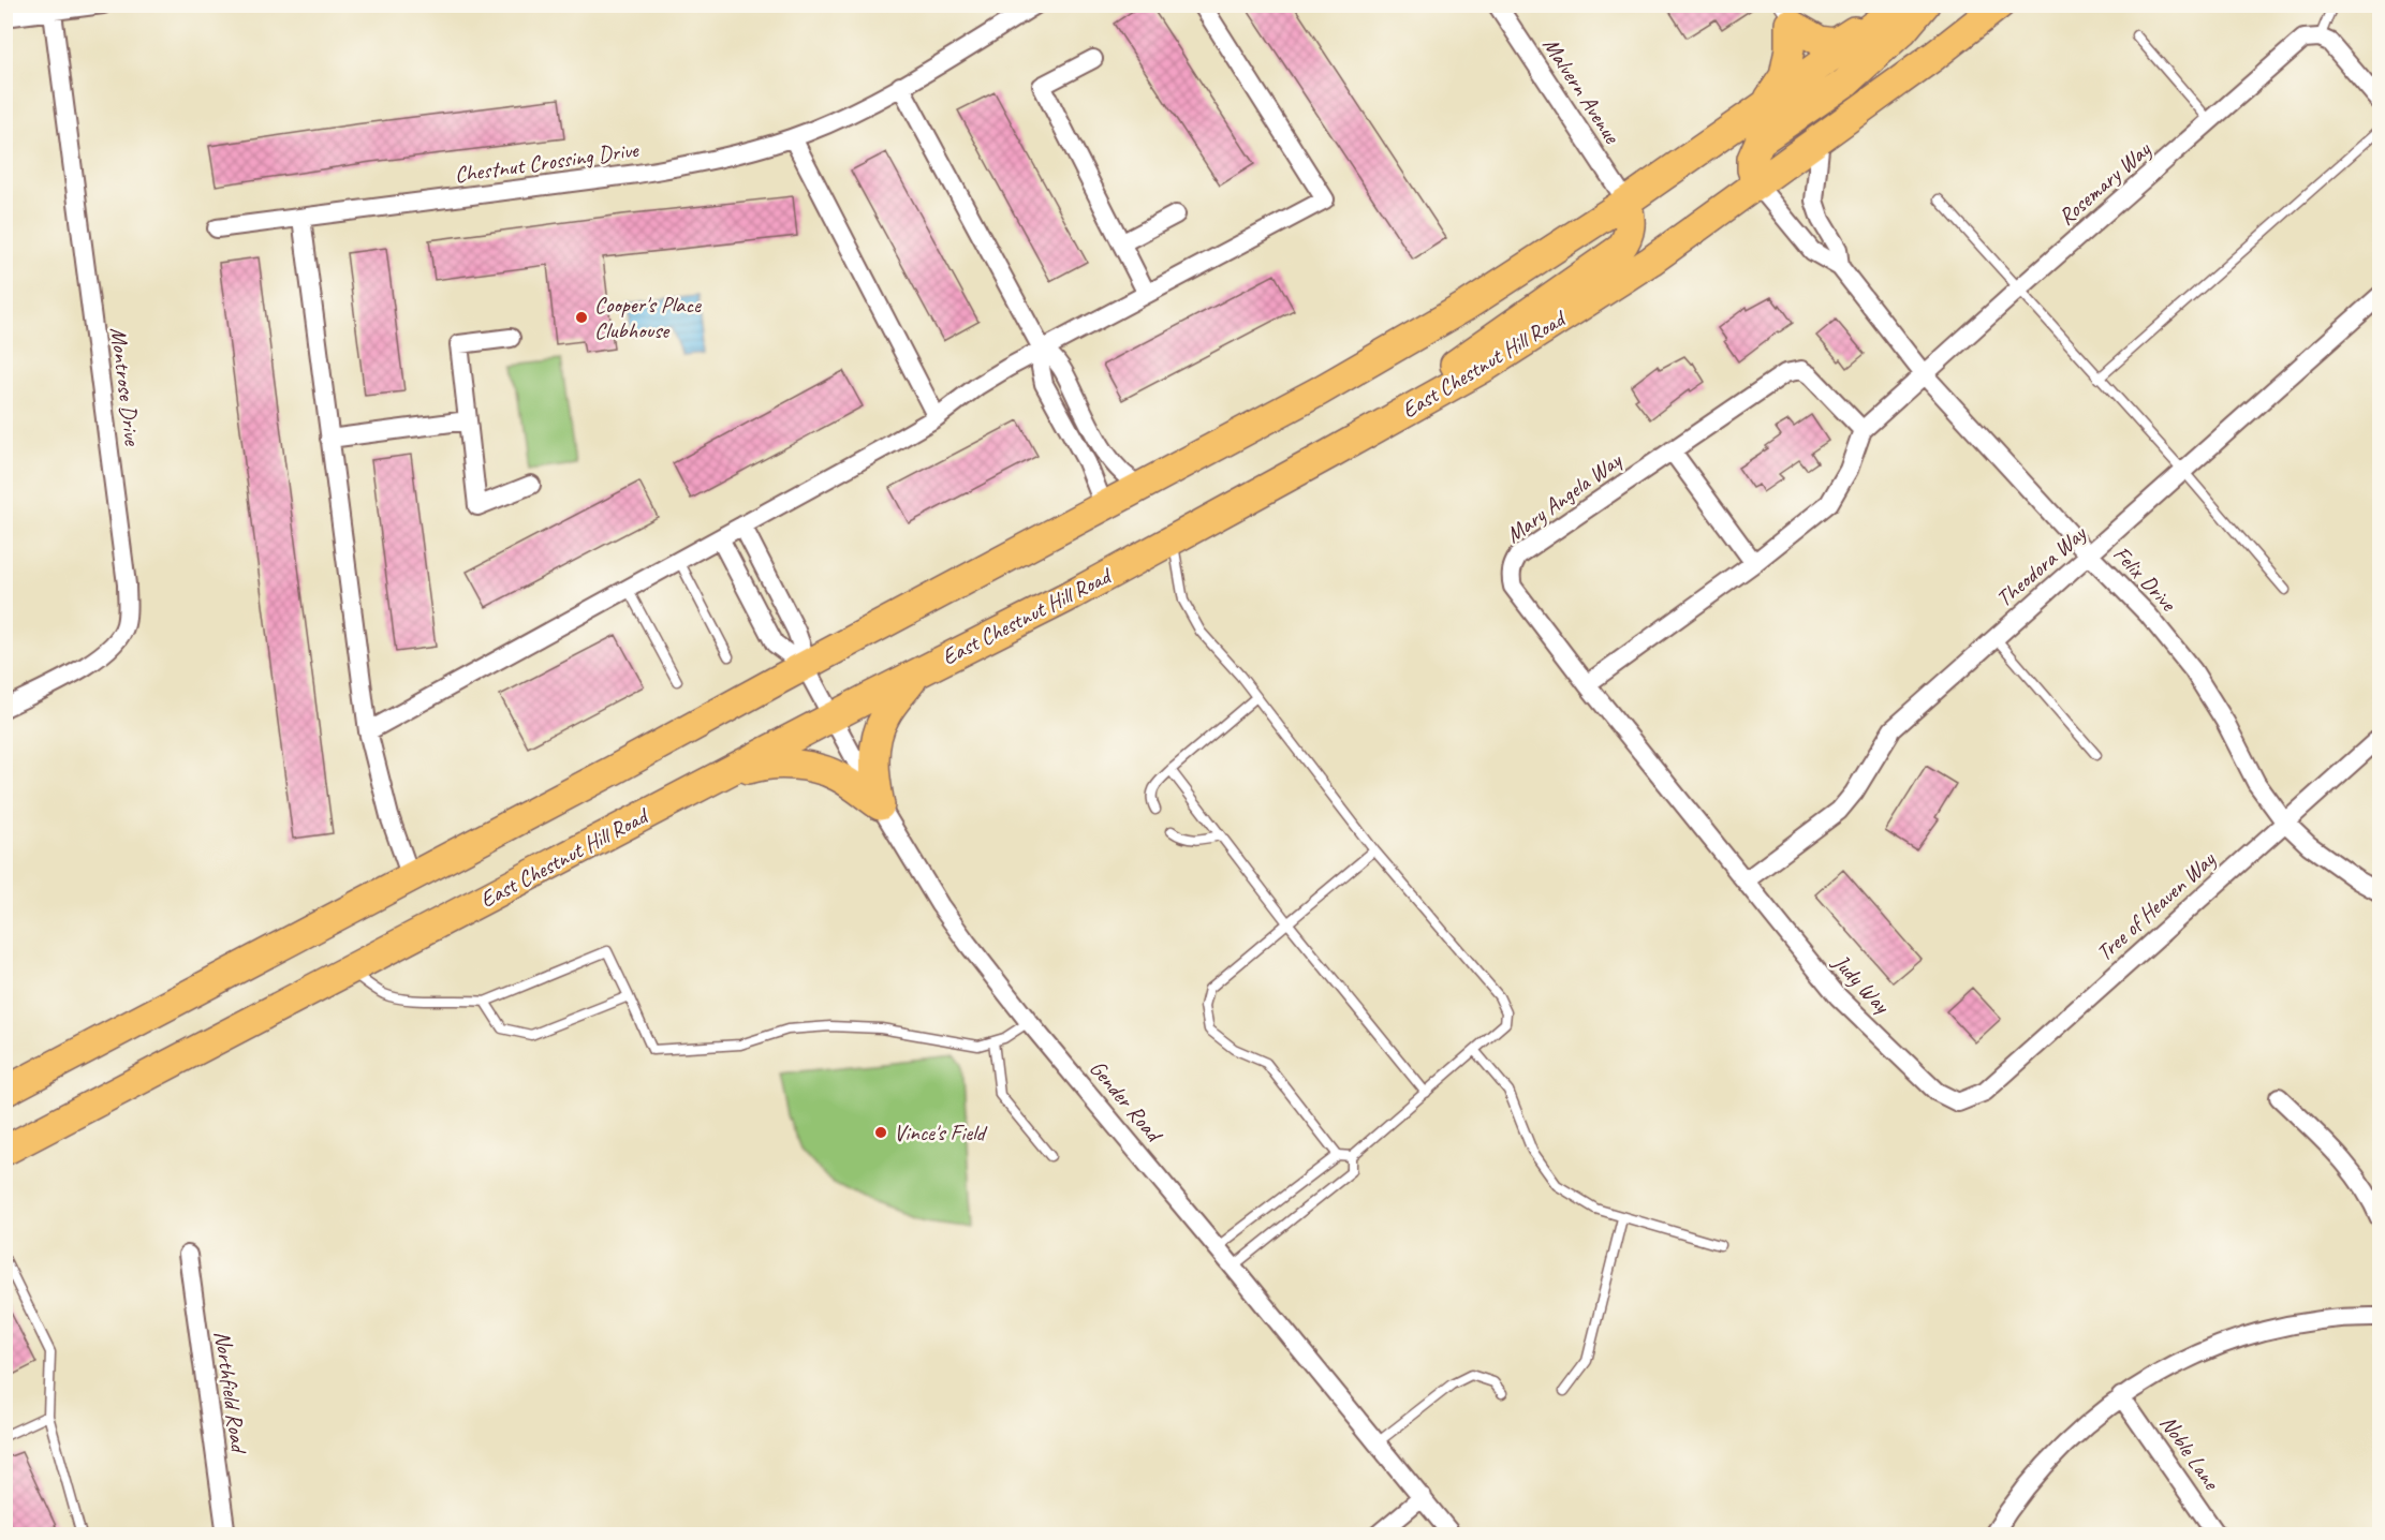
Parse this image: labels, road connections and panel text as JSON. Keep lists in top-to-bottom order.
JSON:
{
  "streets": {
    "main road": ["East Chestnut Hill Road"],
    "street": [
      "Malvern Avenue",
      "Chestnut Crossing Drive",
      "Rosemary Way",
      "Montrose Drive",
      "Mary Angela Way",
      "Theodora Way",
      "Felix Drive",
      "Tree of Heaven Way",
      "Judy Way",
      "Gender Road",
      "Northfield Road",
      "Noble Lane"
    ]
  },
  "crossings": [
    ["Rosemary Way", "Felix Drive"],
    ["East Chestnut Hill Road", "Felix Drive"],
    ["East Chestnut Hill Road", "Gender Road"],
    ["Mary Angela Way", "Theodora Way"],
    ["Mary Angela Way", "Judy Way"],
    ["Theodora Way", "Felix Drive"],
    ["Theodora Way", "Judy Way"],
    ["Felix Drive", "Tree of Heaven Way"],
    ["Tree of Heaven Way", "Judy Way"]
  ],
  "places": ["Cooper's Place Clubhouse", "Vince's Field"]
}
